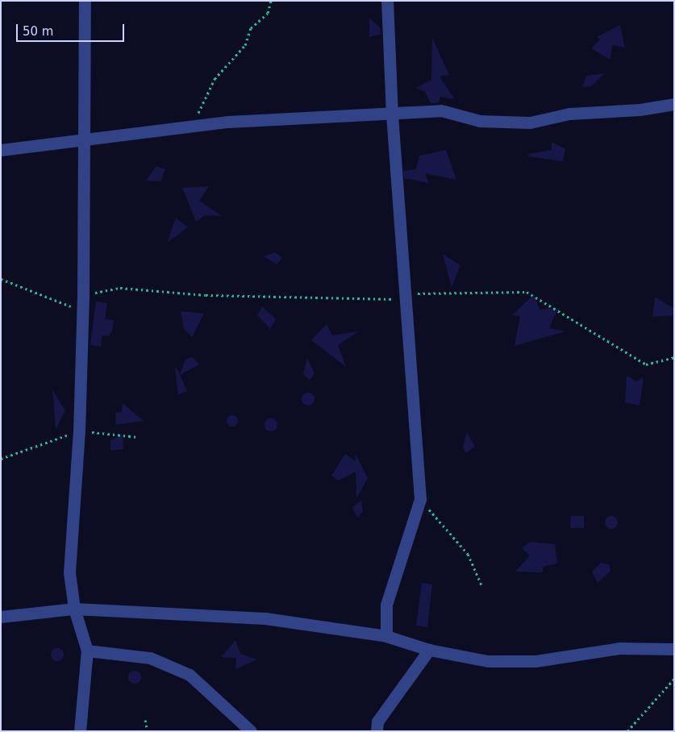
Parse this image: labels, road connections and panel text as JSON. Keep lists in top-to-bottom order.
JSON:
{
  "scale_bar": "50 m"
}
